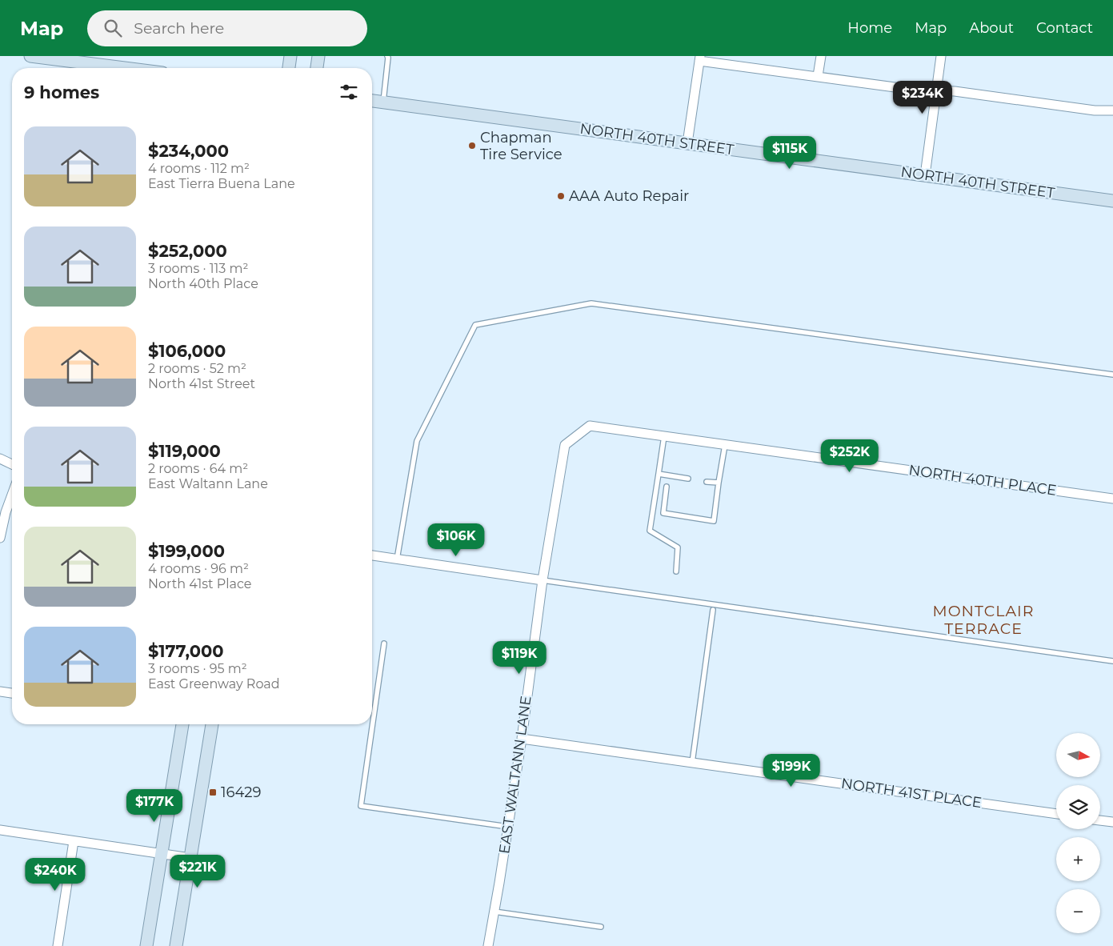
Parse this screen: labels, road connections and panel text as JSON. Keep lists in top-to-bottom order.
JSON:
{
  "streets": {
    "main road": ["NORTH 40TH STREET"],
    "street": ["NORTH 40TH PLACE", "EAST WALTANN LANE", "NORTH 41ST PLACE"]
  },
  "crossings": [
    ["NORTH 40TH PLACE", "EAST WALTANN LANE"],
    ["EAST WALTANN LANE", "NORTH 41ST PLACE"]
  ],
  "districts": ["MONTCLAIR TERRACE"],
  "places": {
    "other": ["Chapman Tire Service", "AAA Auto Repair"],
    "transit": ["16429"]
  },
  "north": "right",
  "page": {
    "header": "Map",
    "search": "Search here",
    "nav": [
      "Home",
      "Map",
      "About",
      "Contact"
    ],
    "heading": "9 homes",
    "price": [
      "$234K",
      "$115K",
      "$252K",
      "$106K",
      "$119K",
      "$199K",
      "$177K",
      "$221K",
      "$240K"
    ],
    "list": [
      {
        "name": "$234,000",
        "note": "4 rooms · 112 m² · East Tierra Buena Lane"
      },
      {
        "name": "$252,000",
        "note": "3 rooms · 113 m² · North 40th Place"
      },
      {
        "name": "$106,000",
        "note": "2 rooms · 52 m² · North 41st Street"
      },
      {
        "name": "$119,000",
        "note": "2 rooms · 64 m² · East Waltann Lane"
      },
      {
        "name": "$199,000",
        "note": "4 rooms · 96 m² · North 41st Place"
      },
      {
        "name": "$177,000",
        "note": "3 rooms · 95 m² · East Greenway Road"
      }
    ],
    "map_buttons": ["+", "−"]
  }
}
